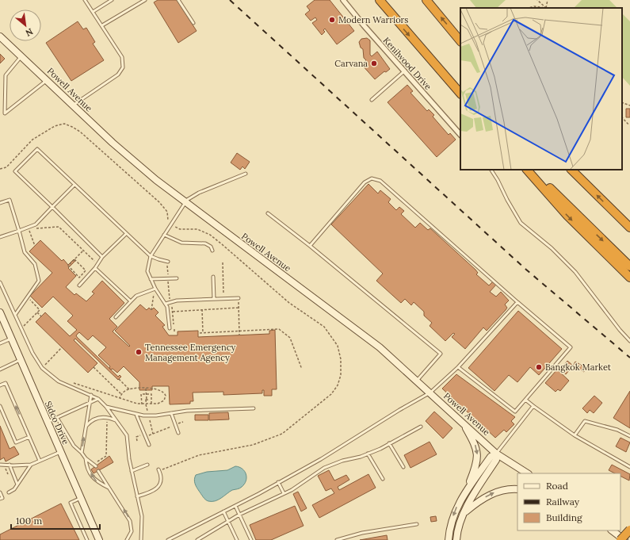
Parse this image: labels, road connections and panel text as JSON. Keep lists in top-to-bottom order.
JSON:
{
  "streets": {
    "main road": ["Powell Avenue", "Sidco Drive"],
    "street": ["Kenilwood Drive"]
  },
  "places": [
    "Modern Warriors",
    "Carvana",
    "Tennessee Emergency Management Agency",
    "Bangkok Market"
  ],
  "legend": ["Road", "Railway", "Building"],
  "scale_bar": "100 m",
  "north": "bottom right"
}
